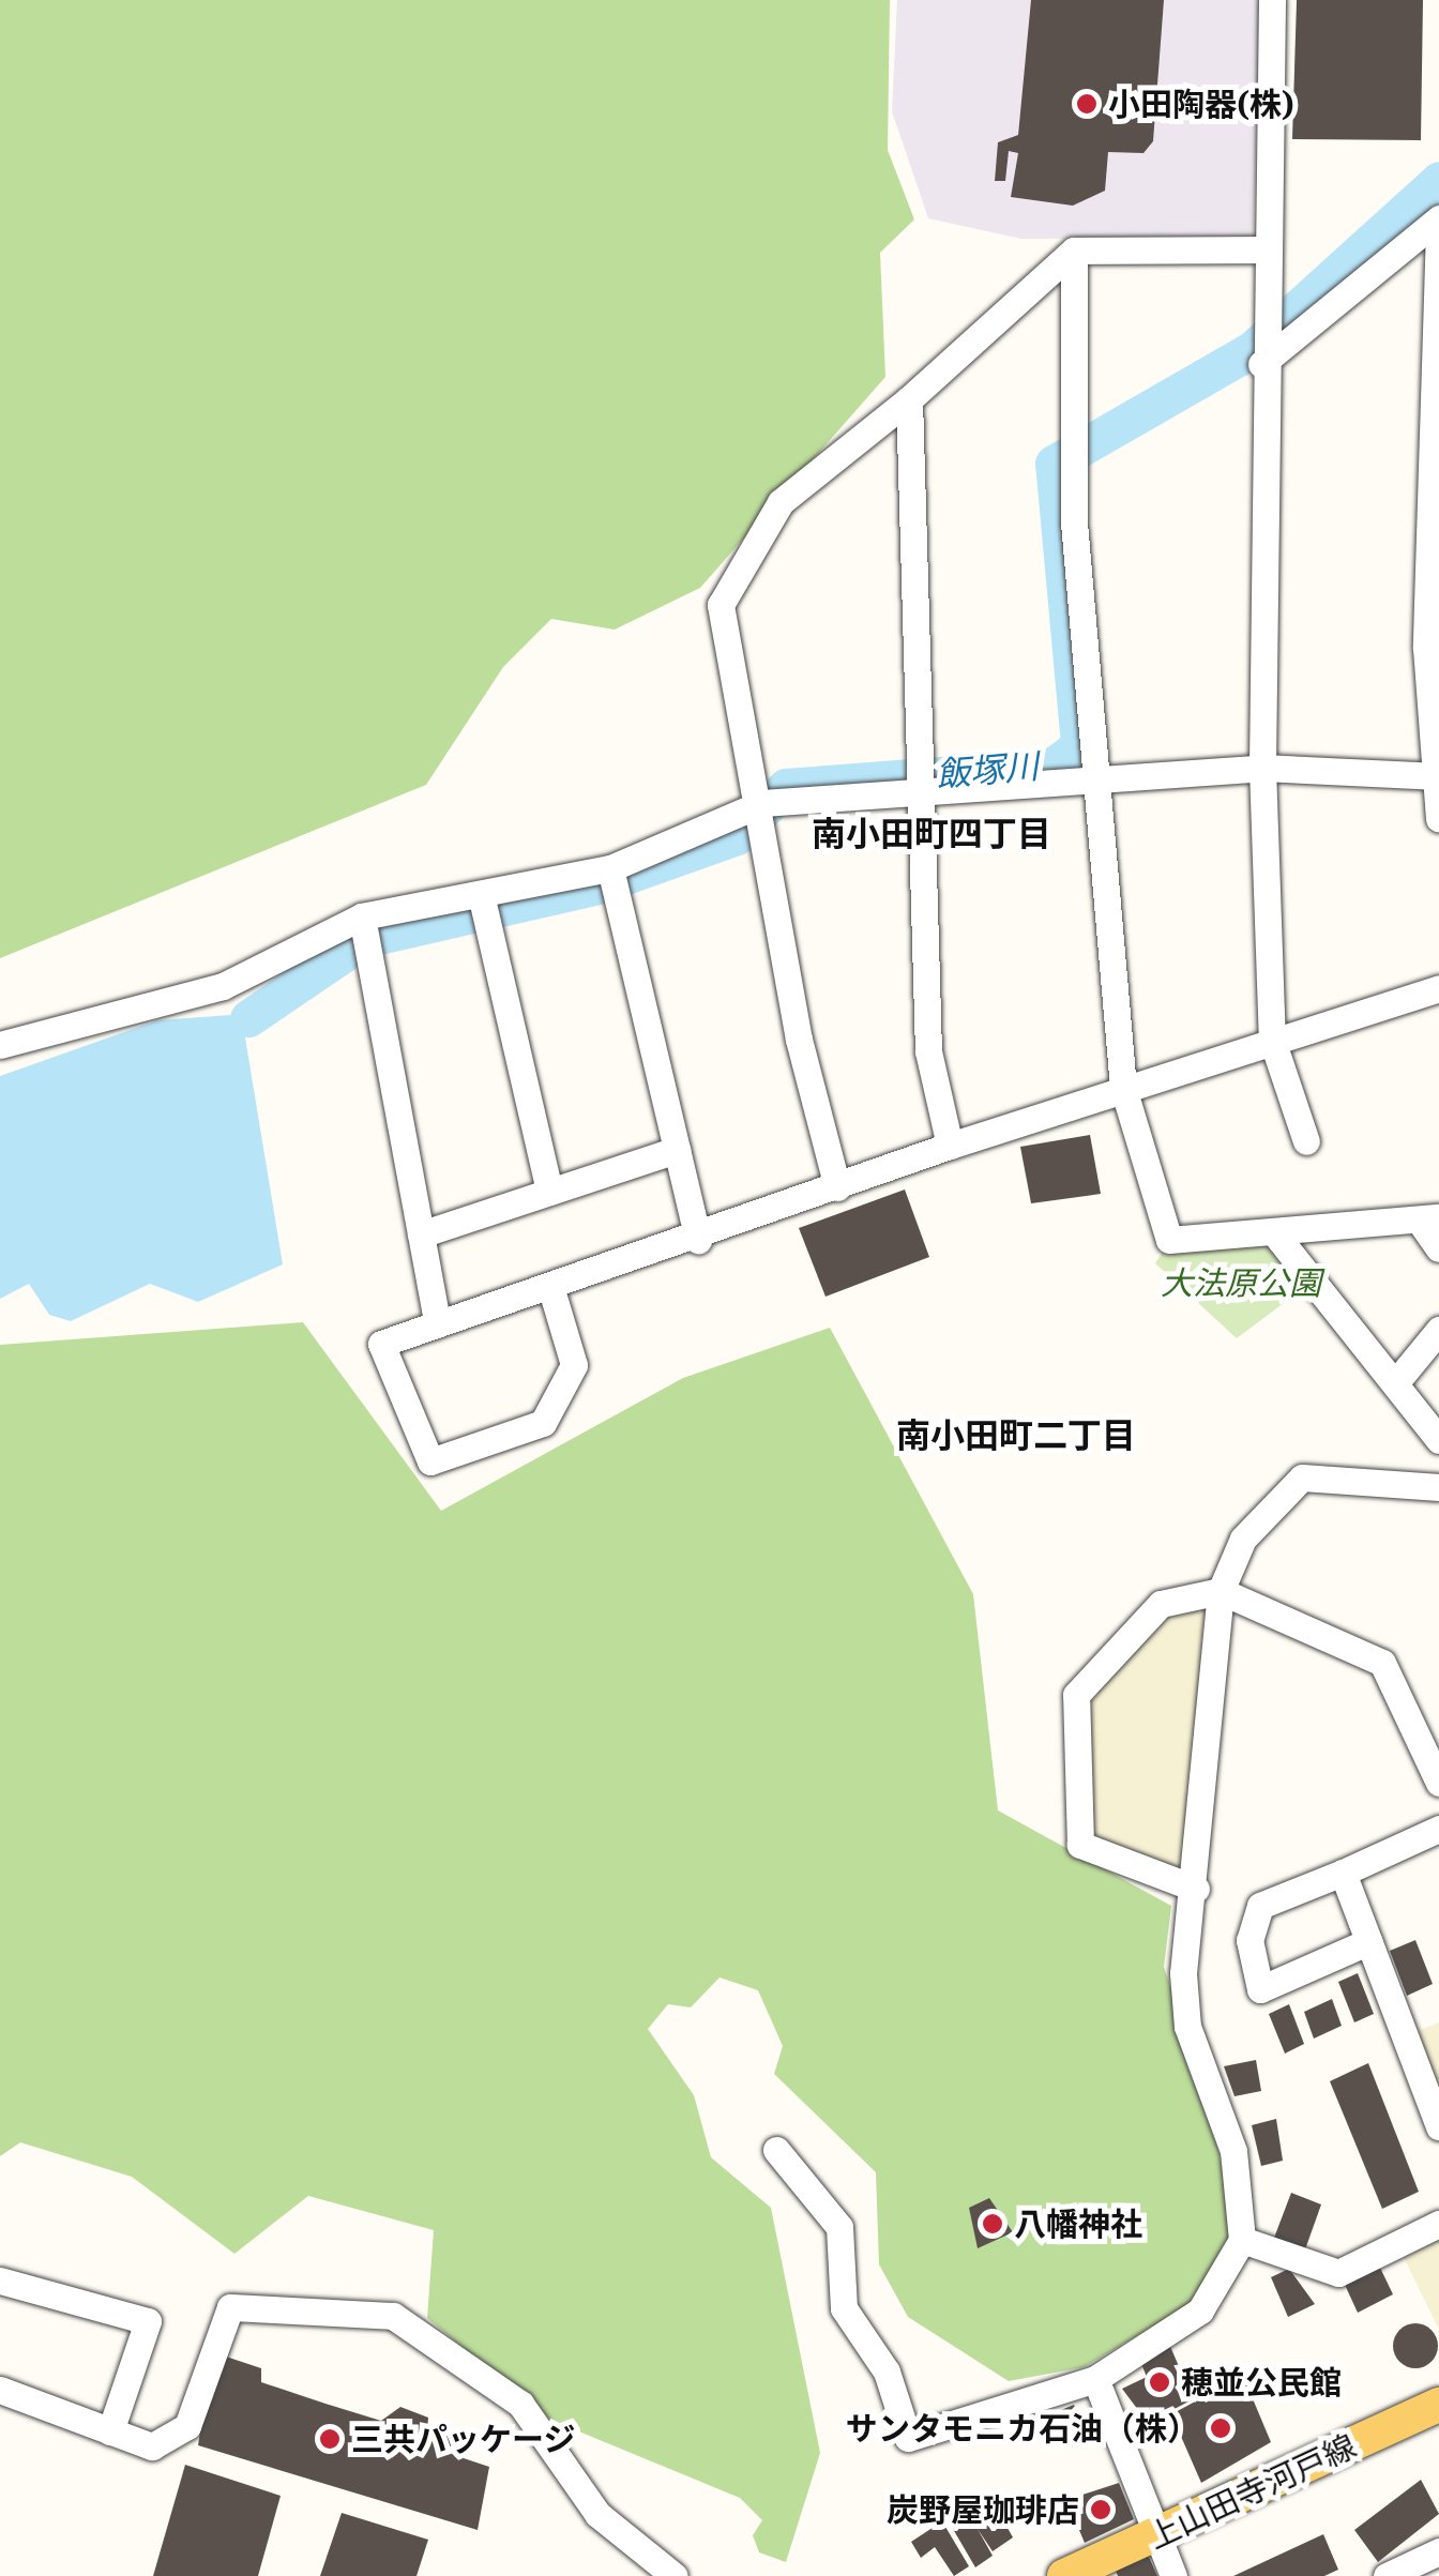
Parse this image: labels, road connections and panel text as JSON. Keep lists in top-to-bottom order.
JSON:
{
  "streets": {
    "main road": ["上山田寺河戸線"]
  },
  "districts": ["南小田町四丁目", "南小田町二丁目"],
  "water": ["飯塚川"],
  "parks": ["大法原公園"],
  "places": [
    "小田陶器(株)",
    "八幡神社",
    "穂並公民館",
    "サンタモニカ石油（株）",
    "三共パッケージ",
    "炭野屋珈琲店"
  ]
}
